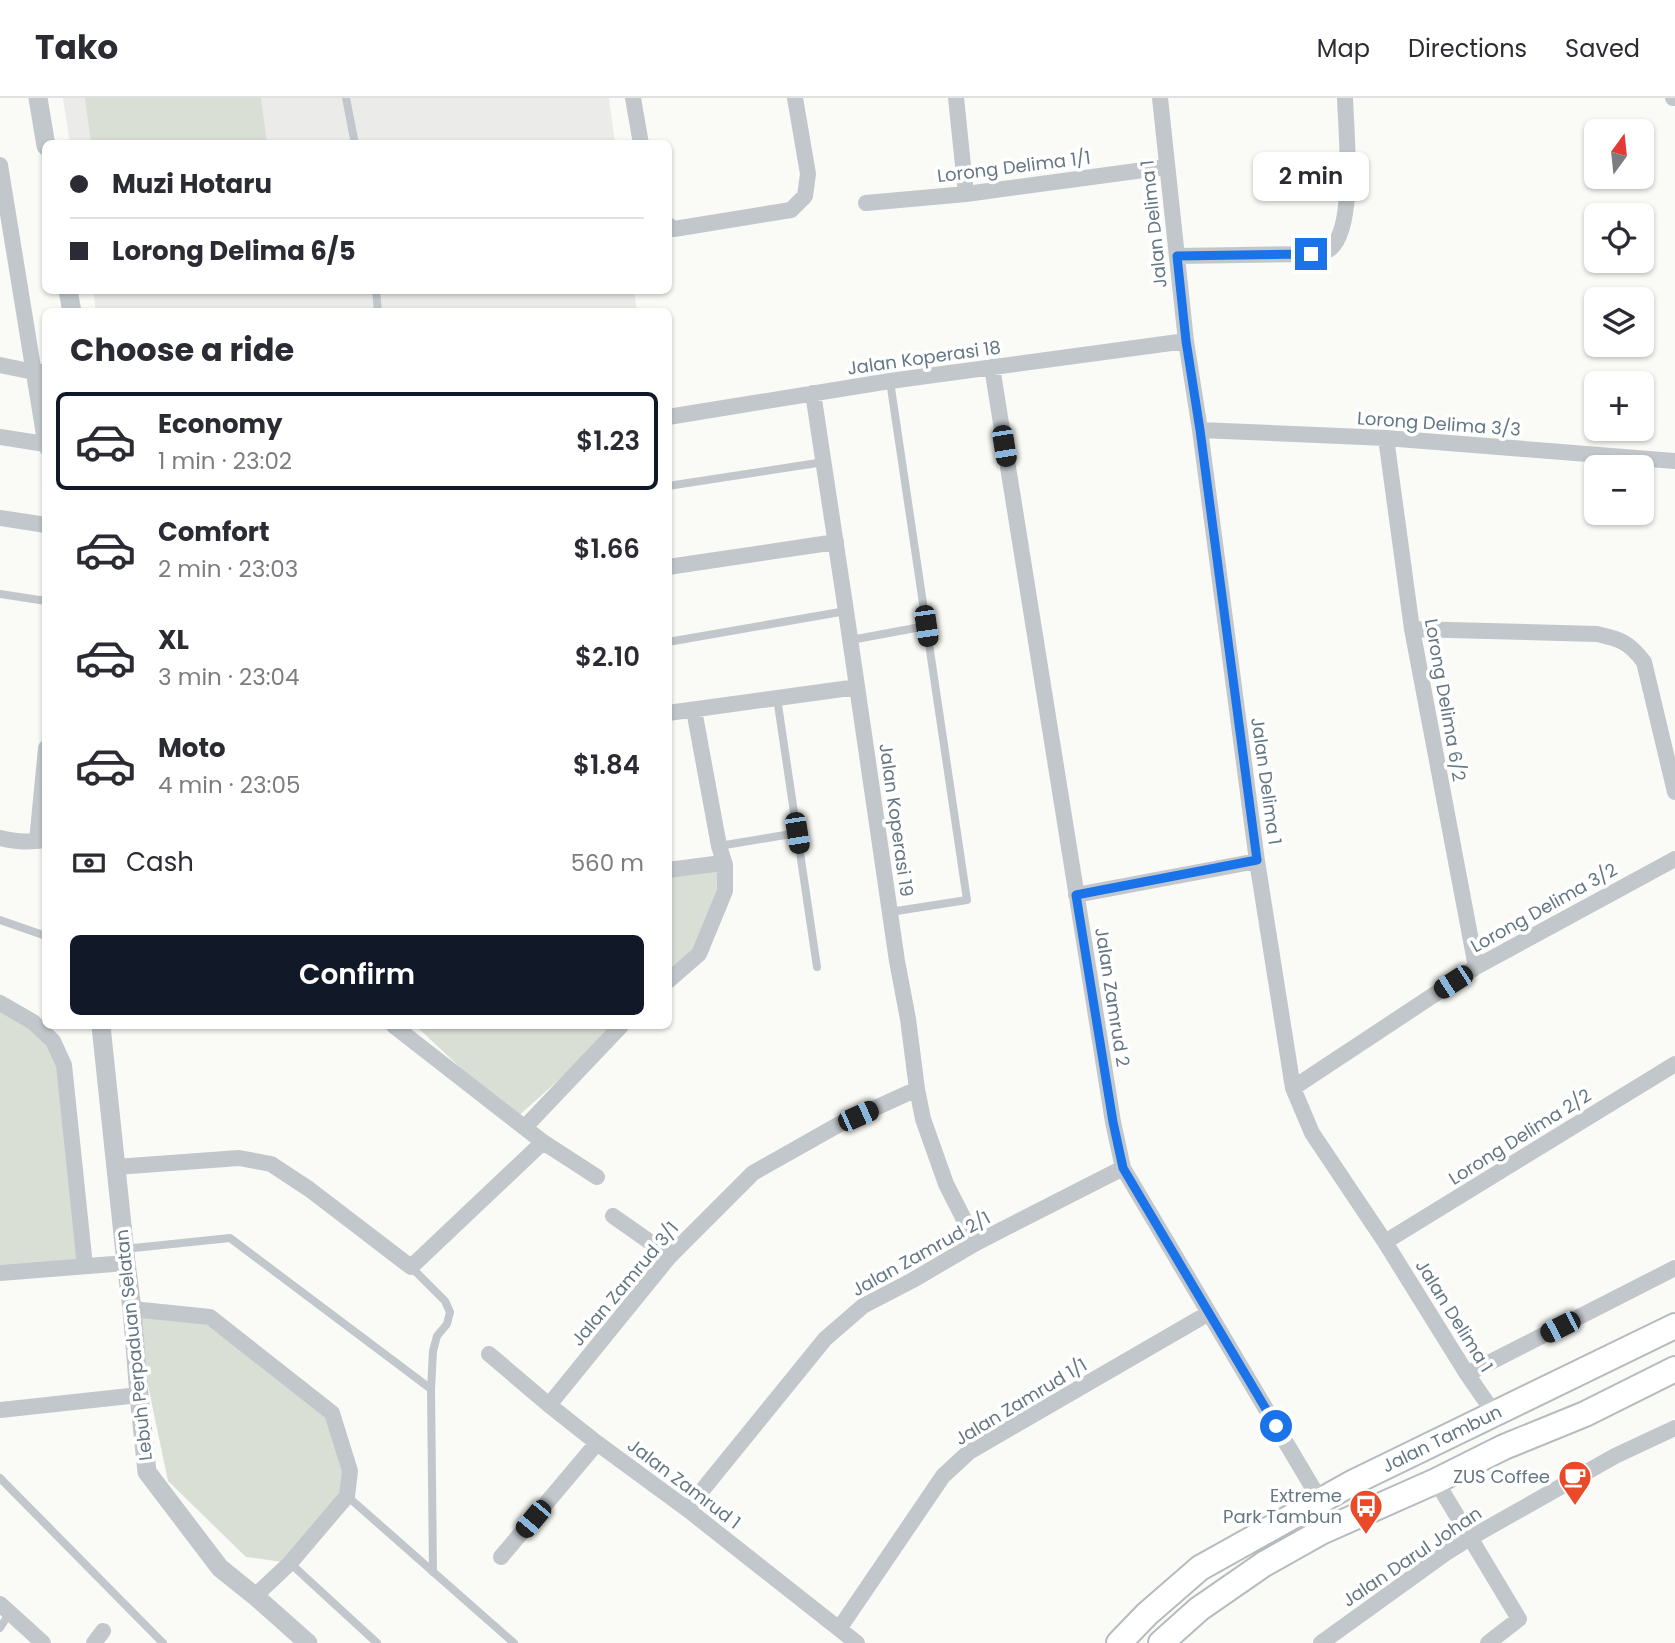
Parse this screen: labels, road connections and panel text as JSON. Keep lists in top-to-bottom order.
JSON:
{
  "streets": {
    "main road": ["Jalan Tambun"],
    "street": [
      "Lorong Delima 1/1",
      "Jalan Delima 1",
      "Jalan Koperasi 18",
      "Lorong Delima 3/3",
      "Lorong Delima 6/2",
      "Jalan Koperasi 19",
      "Lorong Delima 3/2",
      "Jalan Zamrud 2",
      "Lorong Delima 2/2",
      "Jalan Zamrud 2/1",
      "Jalan Zamrud 3/1",
      "Lebuh Perpaduan Selatan",
      "Jalan Zamrud 1/1",
      "Jalan Zamrud 1",
      "Jalan Darul Johan"
    ]
  },
  "crossings": [
    ["Lorong Delima 1/1", "Jalan Delima 1"],
    ["Jalan Delima 1", "Jalan Koperasi 18"],
    ["Jalan Delima 1", "Lorong Delima 3/3"],
    ["Jalan Delima 1", "Lorong Delima 3/2"],
    ["Jalan Delima 1", "Lorong Delima 2/2"],
    ["Jalan Delima 1", "Jalan Tambun"],
    ["Jalan Koperasi 18", "Jalan Koperasi 19"],
    ["Jalan Koperasi 18", "Jalan Zamrud 2"],
    ["Lorong Delima 3/3", "Lorong Delima 6/2"],
    ["Lorong Delima 6/2", "Lorong Delima 3/2"],
    ["Jalan Koperasi 19", "Jalan Zamrud 2/1"],
    ["Jalan Koperasi 19", "Jalan Zamrud 3/1"],
    ["Jalan Zamrud 2", "Jalan Zamrud 2/1"],
    ["Jalan Zamrud 2", "Jalan Zamrud 1/1"],
    ["Jalan Zamrud 2", "Jalan Tambun"],
    ["Jalan Zamrud 2/1", "Jalan Zamrud 1"],
    ["Jalan Zamrud 3/1", "Jalan Zamrud 1"],
    ["Jalan Zamrud 1/1", "Jalan Zamrud 1"]
  ],
  "places": {
    "cafe": ["ZUS Coffee"],
    "bus stop": ["Extreme Park Tambun"]
  },
  "north": "top",
  "page": {
    "header": "Tako",
    "nav": ["Map", "Directions", "Saved"],
    "map_buttons": ["+", "−"],
    "banner": ["Muzi Hotaru", "Lorong Delima 6/5"],
    "bubble": "2 min",
    "heading": "Choose a ride",
    "list": [
      {
        "name": "Economy",
        "note": "1 min · 23:02",
        "value": "$1.23"
      },
      {
        "name": "Comfort",
        "note": "2 min · 23:03",
        "value": "$1.66"
      },
      {
        "name": "XL",
        "note": "3 min · 23:04",
        "value": "$2.10"
      },
      {
        "name": "Moto",
        "note": "4 min · 23:05",
        "value": "$1.84"
      }
    ],
    "pay": ["Cash", "560 m"],
    "buttons": "Confirm"
  }
}
